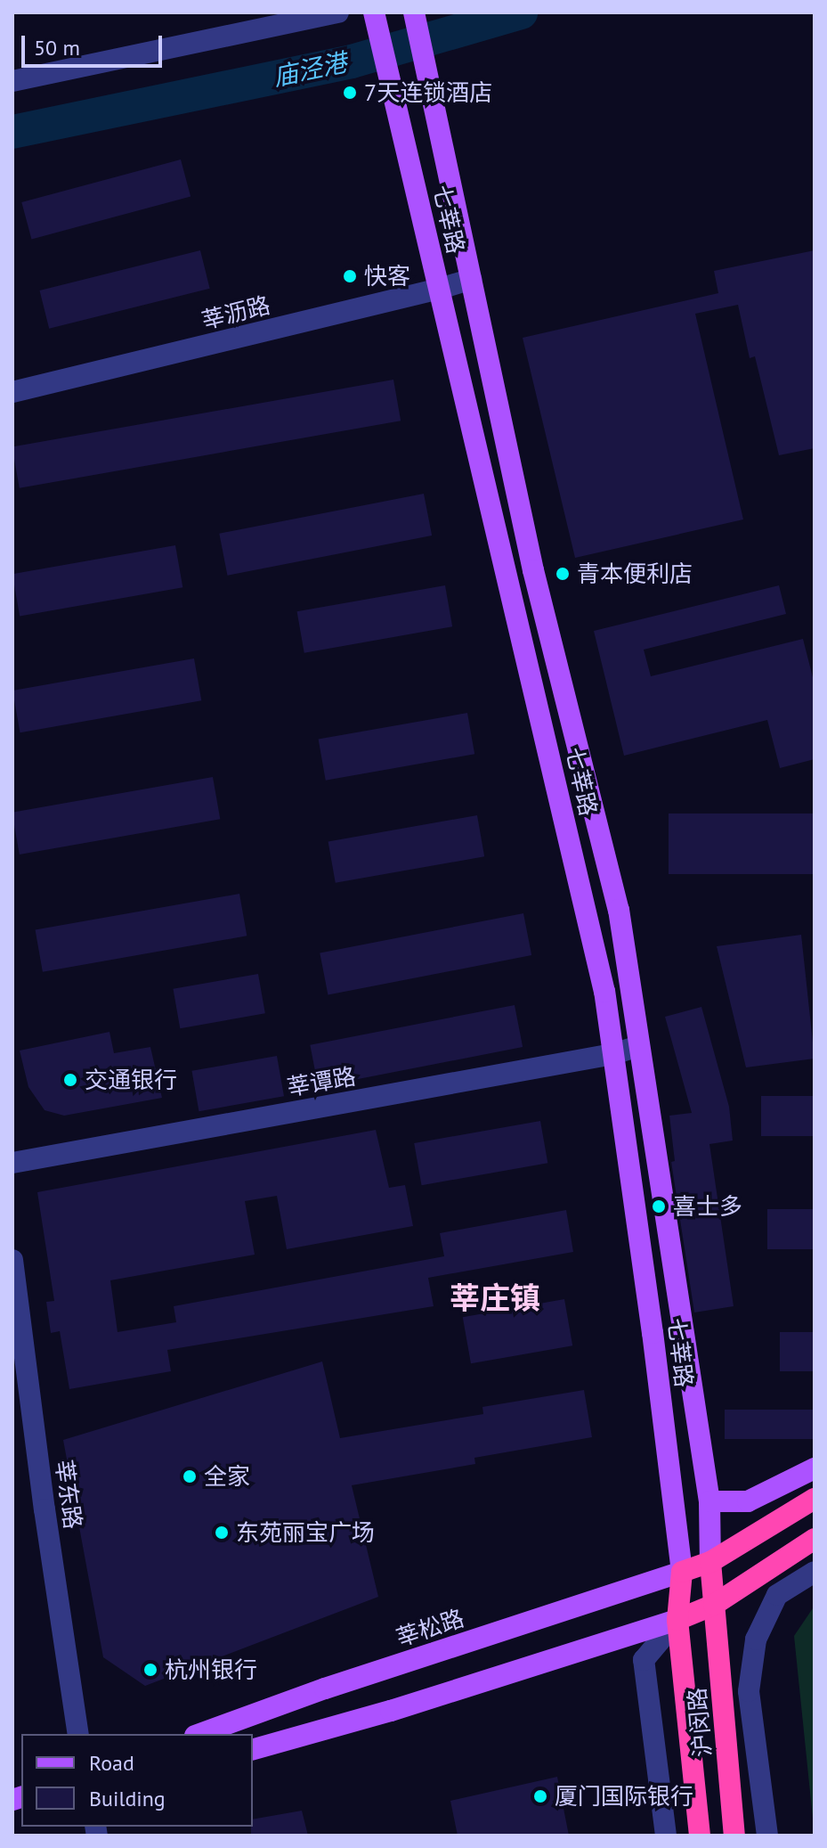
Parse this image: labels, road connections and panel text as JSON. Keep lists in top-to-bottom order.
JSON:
{
  "streets": {
    "highway": ["沪闵路"],
    "main road": ["七莘路", "莘松路"],
    "street": ["莘沥路", "莘谭路", "莘东路"]
  },
  "crossings": [
    ["七莘路", "莘沥路"],
    ["七莘路", "莘谭路"],
    ["七莘路", "莘松路"],
    ["七莘路", "沪闵路"],
    ["莘松路", "沪闵路"]
  ],
  "districts": ["莘庄镇"],
  "water": ["庙泾港"],
  "places": [
    "7天连锁酒店",
    "快客",
    "青本便利店",
    "交通银行",
    "喜士多",
    "全家",
    "东苑丽宝广场",
    "杭州银行",
    "厦门国际银行"
  ],
  "legend": ["Road", "Building"],
  "scale_bar": "50 m"
}
